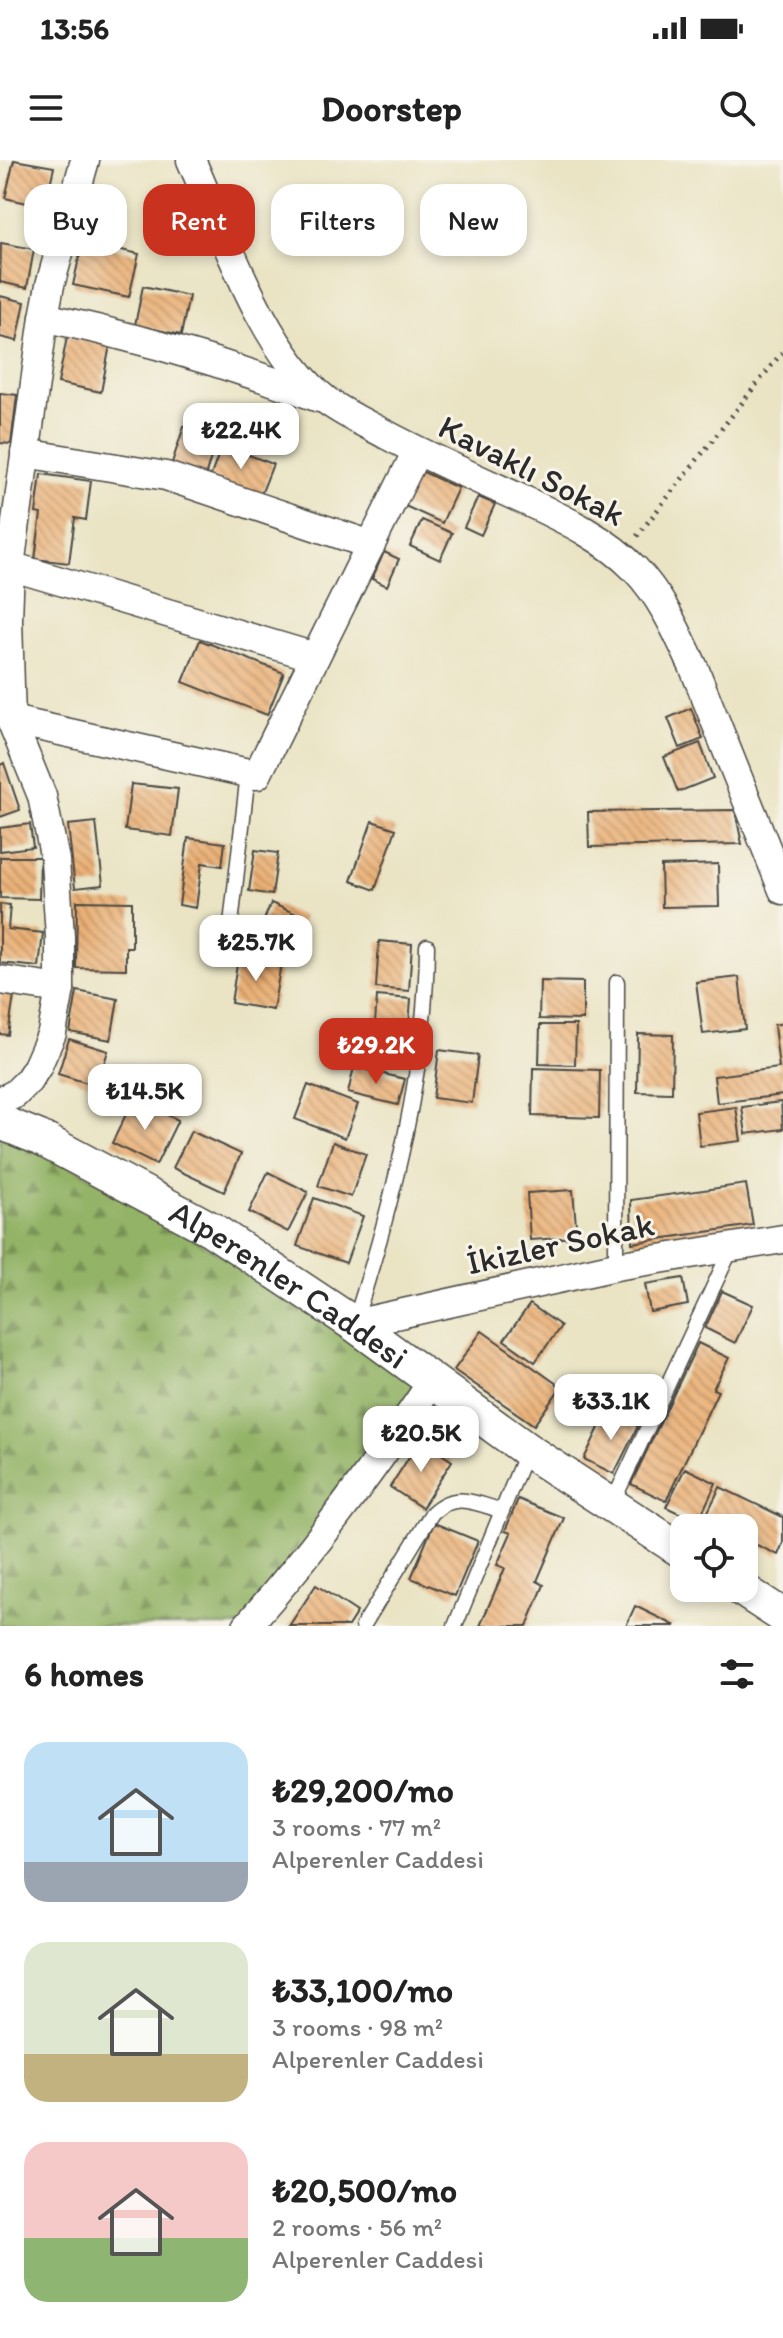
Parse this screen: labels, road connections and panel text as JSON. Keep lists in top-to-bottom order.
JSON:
{
  "streets": {
    "street": ["Kavaklı Sokak", "İkizler Sokak", "Alperenler Caddesi"]
  },
  "crossings": [
    ["İkizler Sokak", "Alperenler Caddesi"]
  ],
  "page": {
    "status": "13:56",
    "header": "Doorstep",
    "chip": [
      "Buy",
      "Rent",
      "Filters",
      "New"
    ],
    "price": [
      "₺22.4K",
      "₺25.7K",
      "₺29.2K",
      "₺14.5K",
      "₺33.1K",
      "₺20.5K"
    ],
    "heading": "6 homes",
    "list": [
      {
        "name": "₺29,200/mo",
        "note": "3 rooms · 77 m² · Alperenler Caddesi"
      },
      {
        "name": "₺33,100/mo",
        "note": "3 rooms · 98 m² · Alperenler Caddesi"
      },
      {
        "name": "₺20,500/mo",
        "note": "2 rooms · 56 m² · Alperenler Caddesi"
      }
    ]
  }
}
